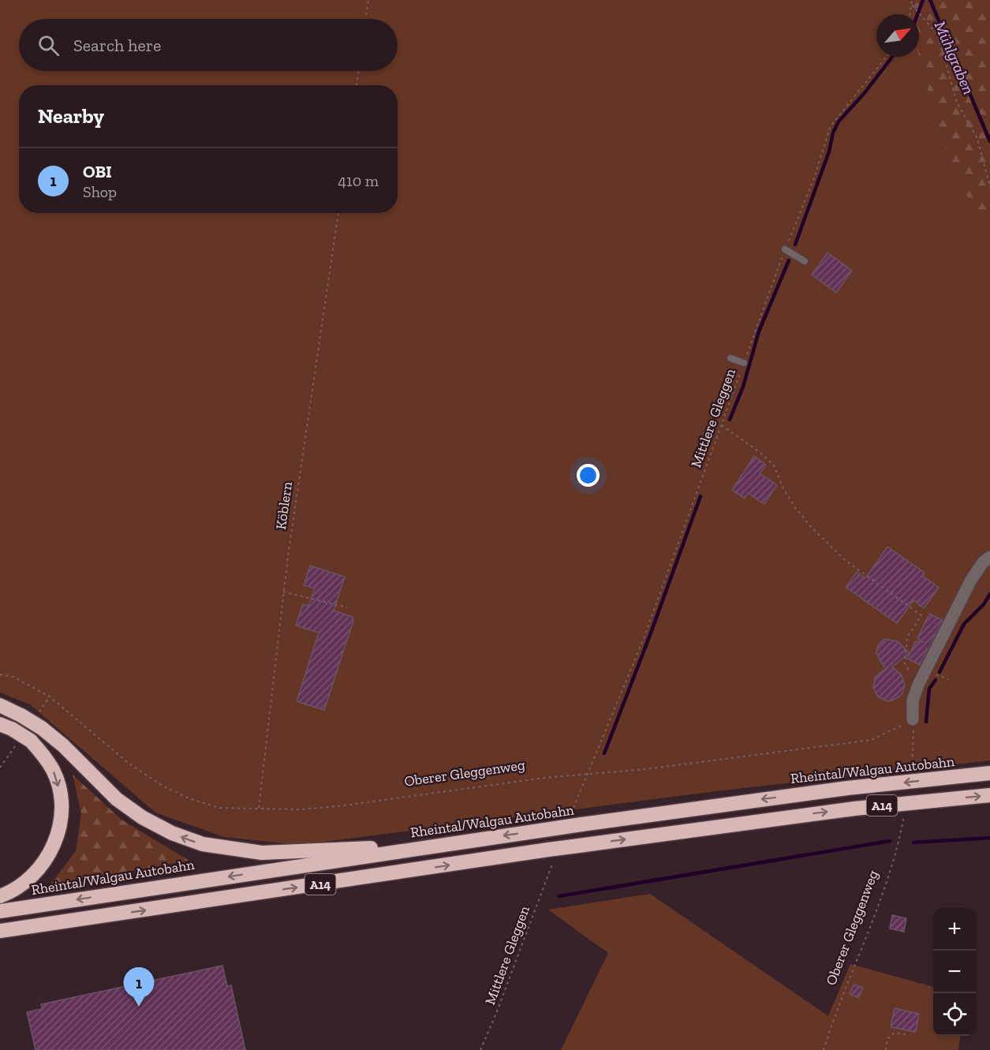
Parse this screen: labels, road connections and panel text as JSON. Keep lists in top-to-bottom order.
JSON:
{
  "streets": {
    "highway": ["Rheintal/Walgau Autobahn", "A14"],
    "path": ["Mittlere Gleggen", "Köblern", "Oberer Gleggenweg"]
  },
  "crossings": [
    ["Mittlere Gleggen", "Oberer Gleggenweg"],
    ["Köblern", "Oberer Gleggenweg"]
  ],
  "water": ["Mühlgraben"],
  "north": "top right",
  "page": {
    "search": "Search here",
    "heading": "Nearby",
    "list": [
      {
        "mark": "1",
        "name": "OBI",
        "note": "Shop",
        "value": "410 m"
      }
    ],
    "map_buttons": ["+", "−"],
    "pins": "1"
  }
}
